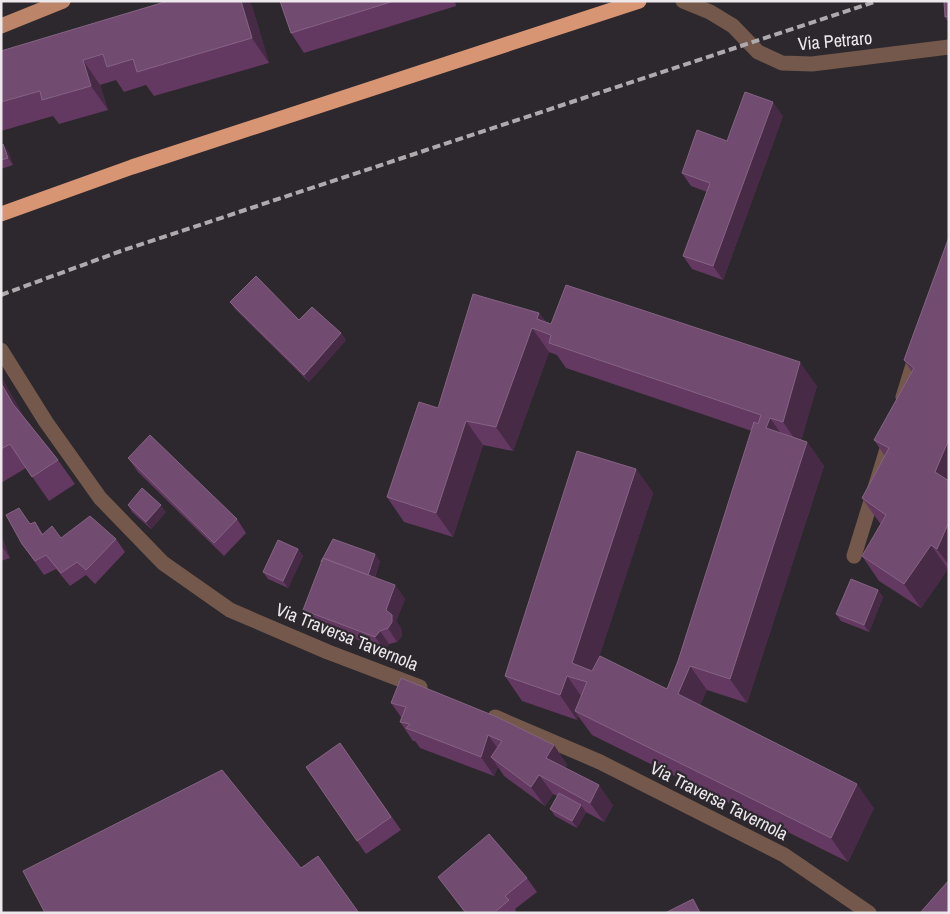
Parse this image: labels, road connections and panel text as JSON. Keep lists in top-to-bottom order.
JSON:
{
  "streets": {
    "street": ["Via Petraro", "Via Traversa Tavernola"]
  }
}
